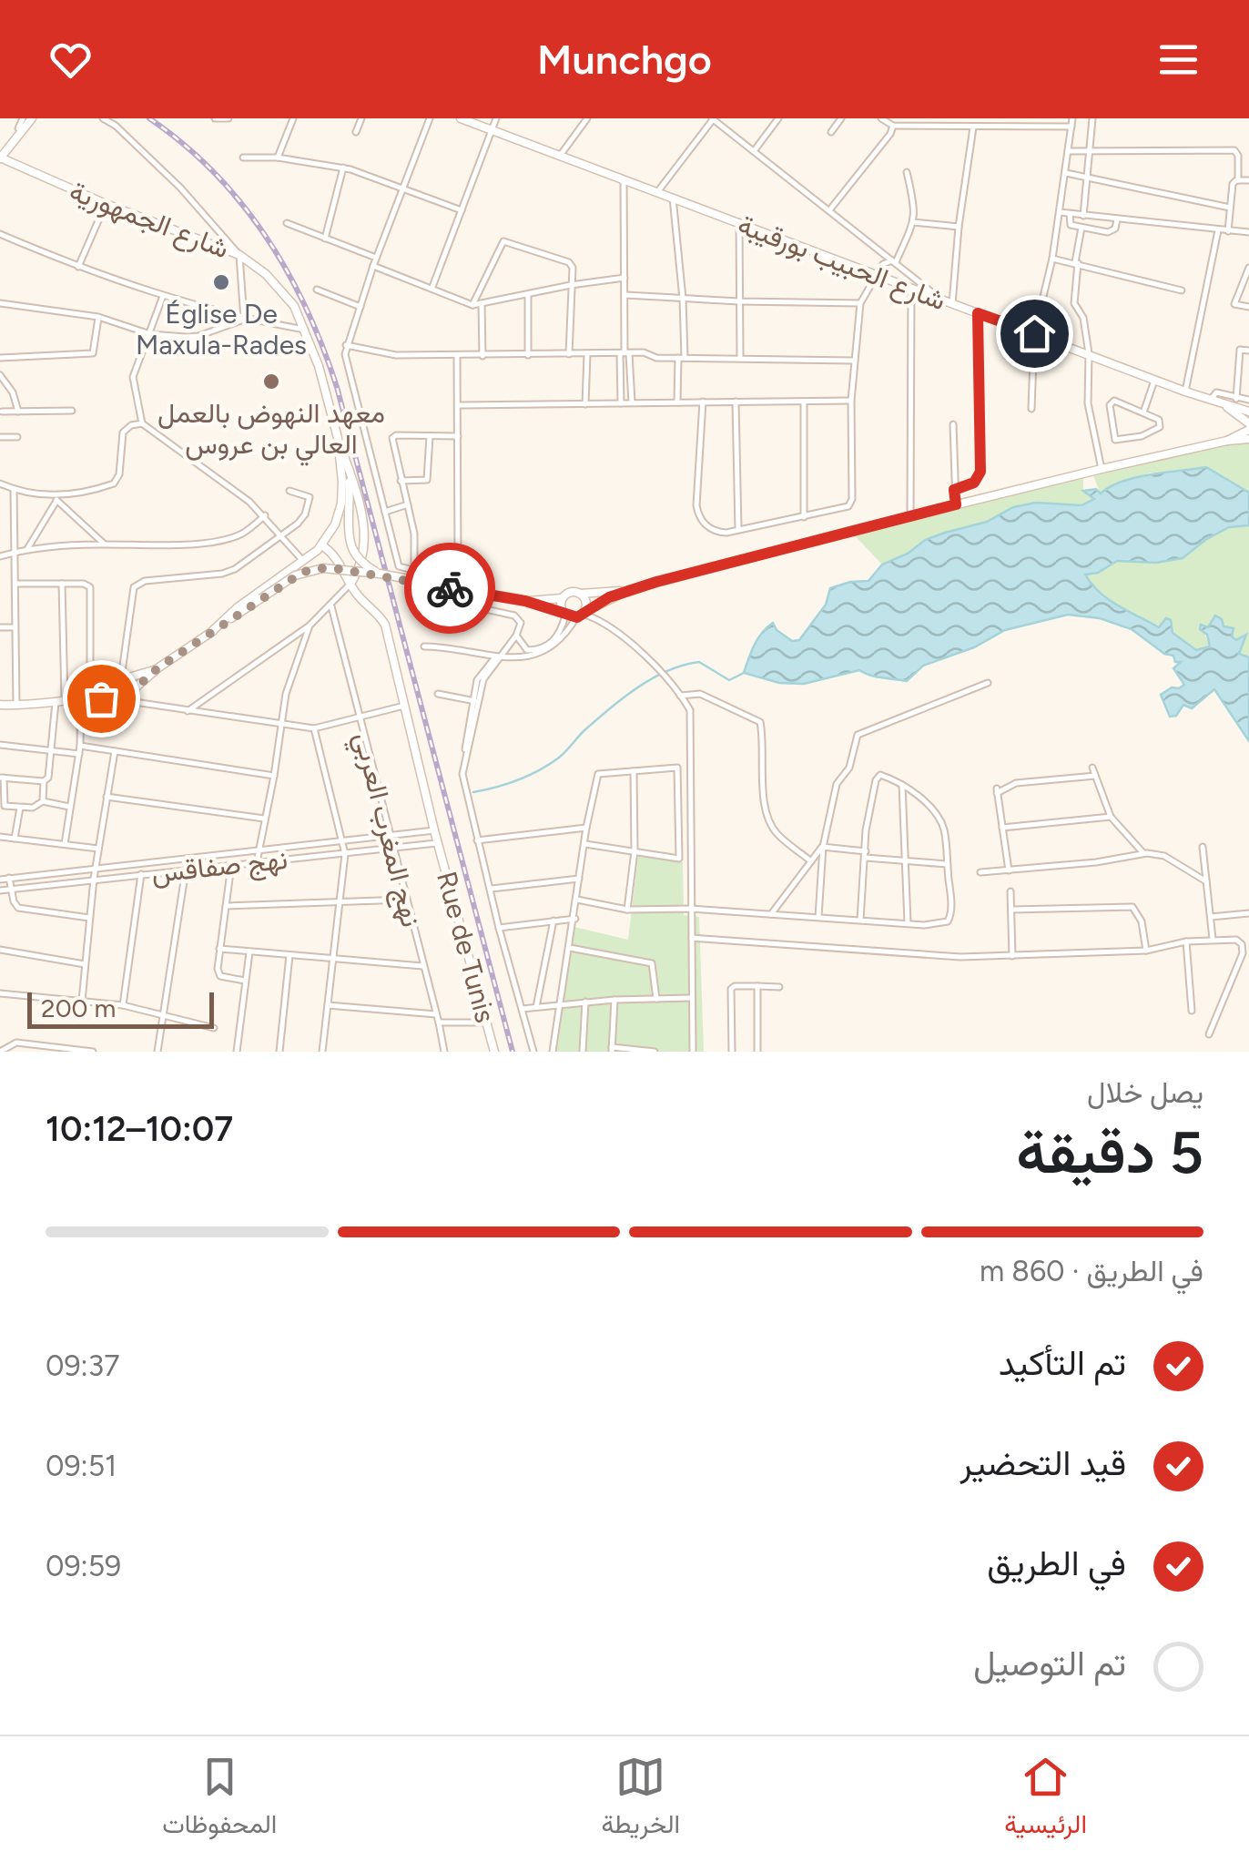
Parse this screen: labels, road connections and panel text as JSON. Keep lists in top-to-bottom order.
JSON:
{
  "streets": {
    "main road": ["شارع الجمهورية", "شارع الحبيب بورقيبة", "Rue de Tunis"],
    "street": ["نهج المغرب العربي", "نهج صفاقس"]
  },
  "crossings": [
    ["شارع الجمهورية", "Rue de Tunis"],
    ["نهج المغرب العربي", "نهج صفاقس"],
    ["نهج صفاقس", "Rue de Tunis"]
  ],
  "places": ["Église De Maxula-Rades", "معهد النهوض بالعمل العالي بن عروس"],
  "scale_bar": "200 m",
  "page": {
    "header": "Munchgo",
    "scale": "200 m",
    "heading": ["5 دقيقة", "يصل خلال", "10:07–10:12"],
    "bar": "في الطريق · 860 m",
    "list": [
      ["تم التأكيد", "09:37"],
      ["قيد التحضير", "09:51"],
      ["في الطريق", "09:59"],
      "تم التوصيل"
    ],
    "tabs": ["الرئيسية", "الخريطة", "المحفوظات"]
  }
}
